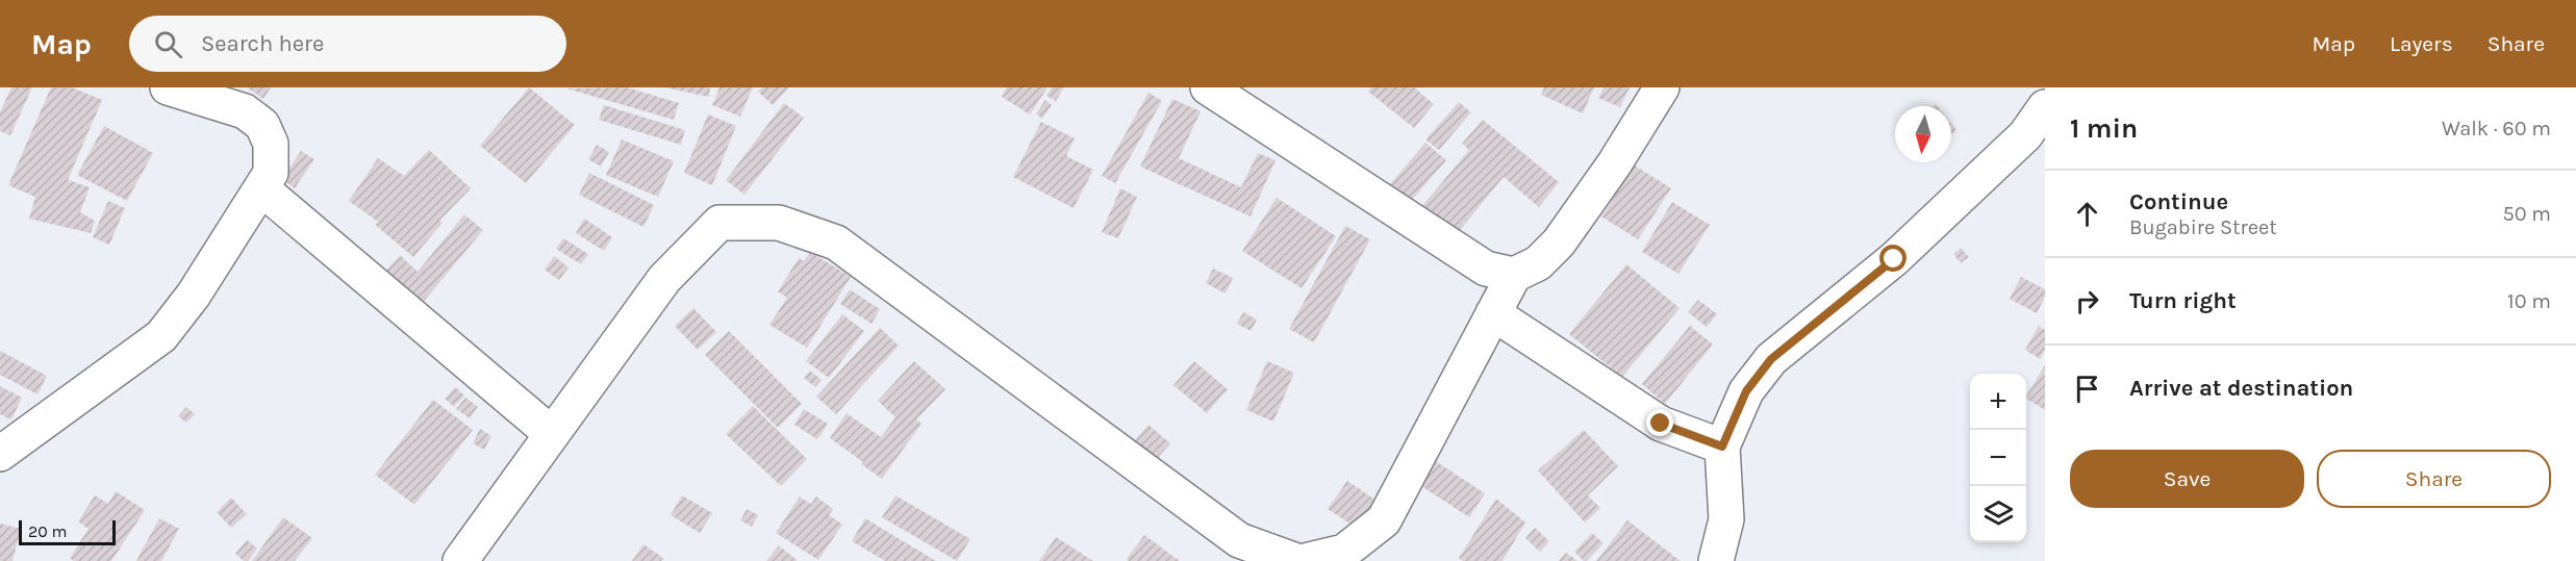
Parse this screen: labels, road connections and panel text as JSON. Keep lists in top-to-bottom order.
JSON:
{
  "scale_bar": "20 m",
  "north": "bottom",
  "page": {
    "header": "Map",
    "search": "Search here",
    "nav": ["Map", "Layers", "Share"],
    "heading": ["1 min", "Walk · 60 m"],
    "list": [
      ["Continue", "Bugabire Street", "50 m"],
      ["Turn right", "10 m"],
      "Arrive at destination"
    ],
    "map_buttons": ["+", "−"],
    "buttons": ["Save", "Share"],
    "scale": "20 m"
  }
}
